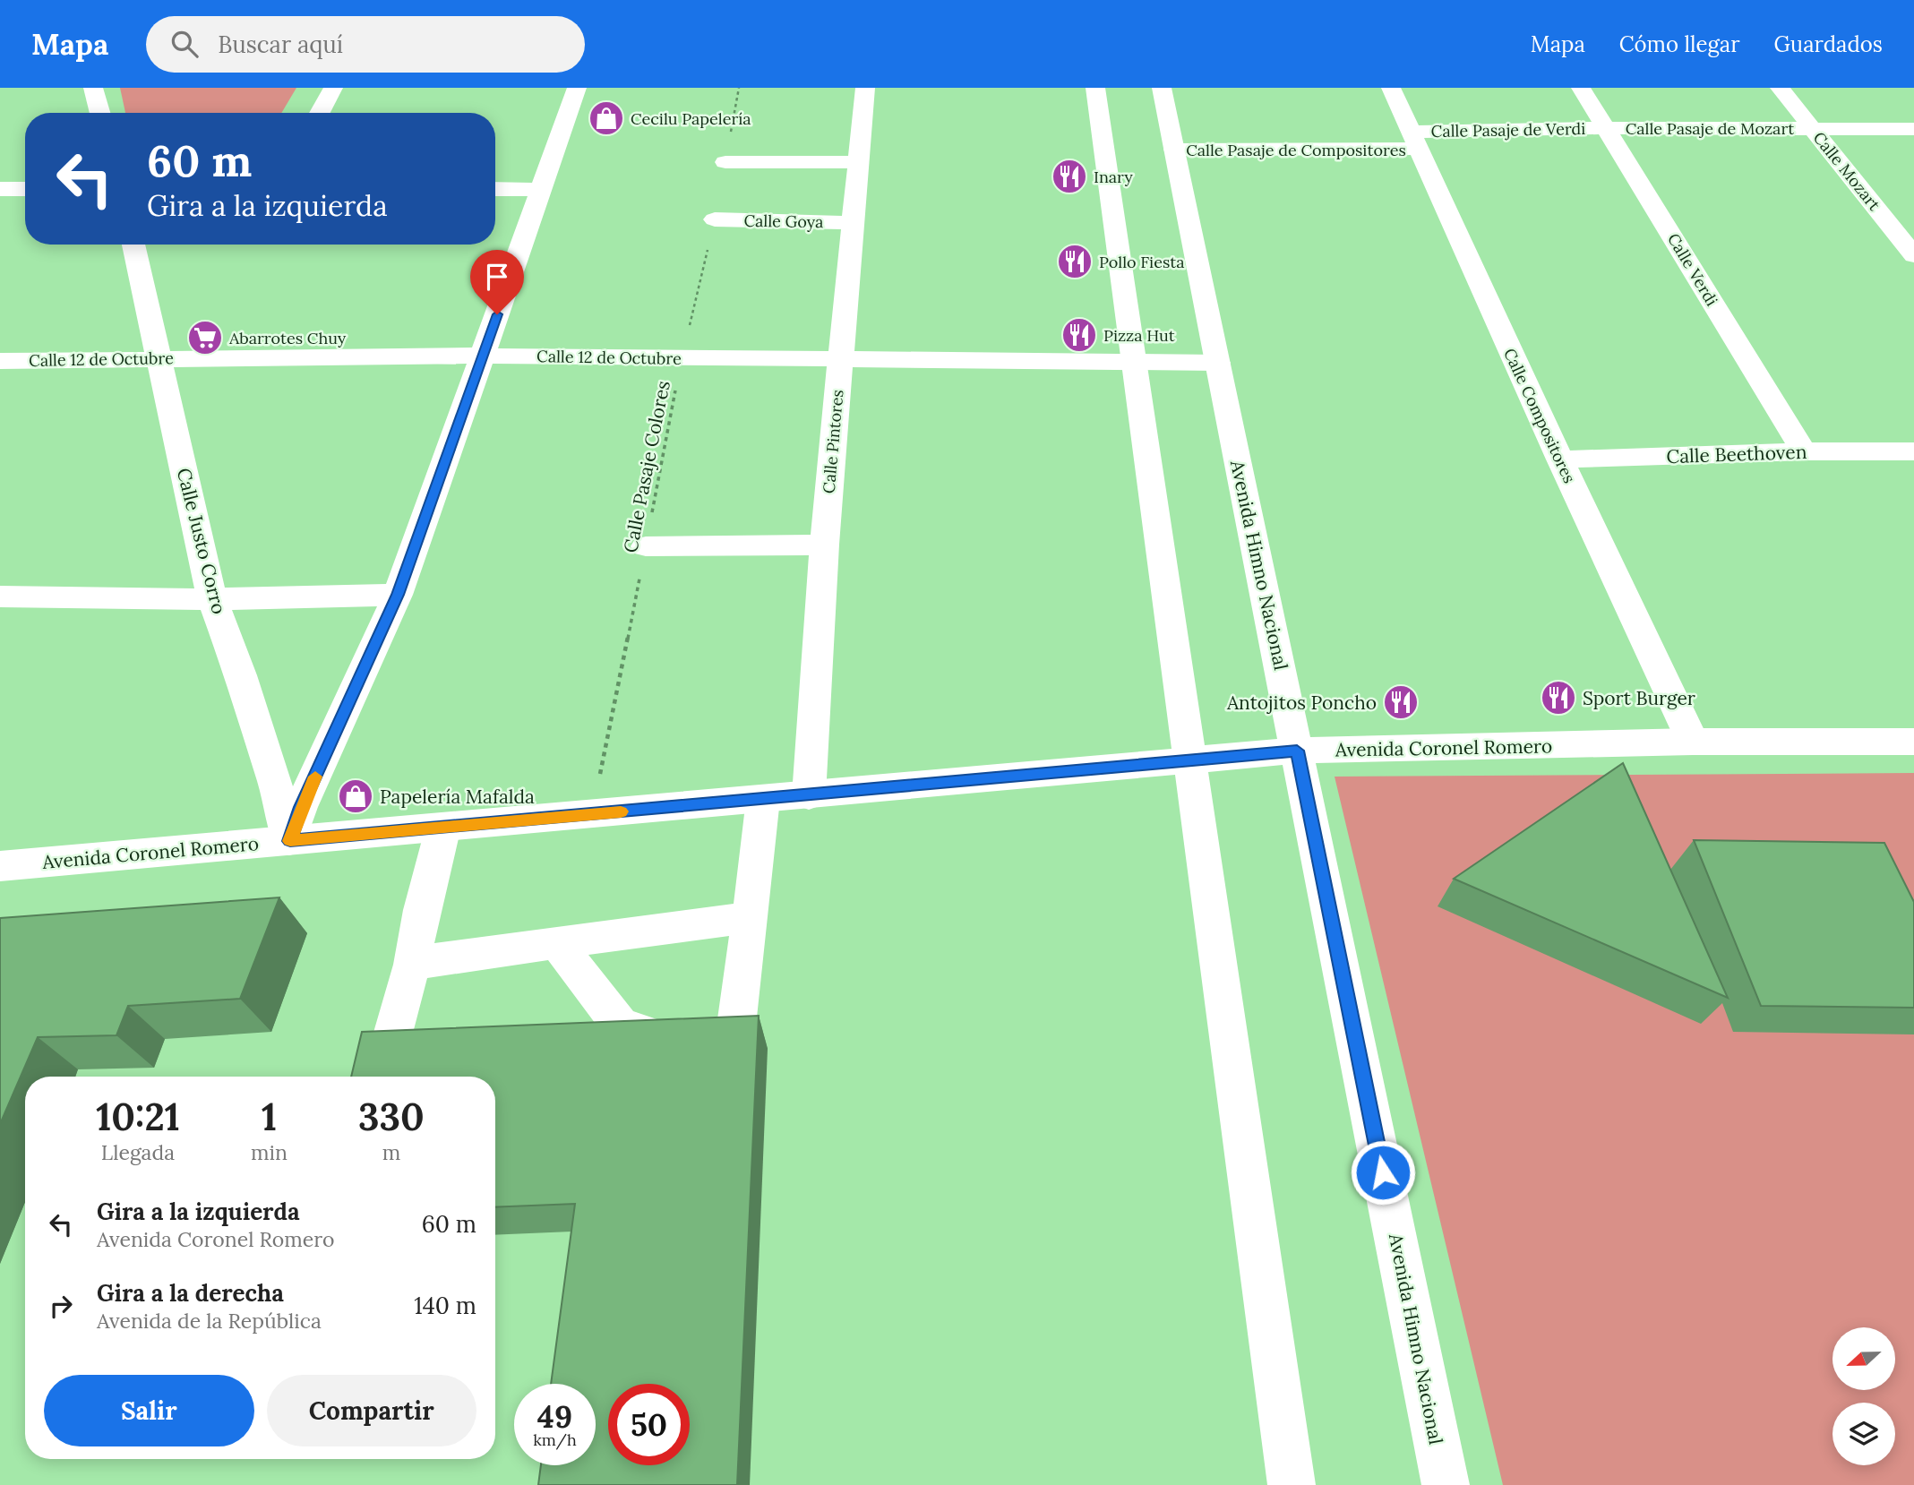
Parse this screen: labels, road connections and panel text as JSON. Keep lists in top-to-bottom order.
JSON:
{
  "streets": {
    "street": [
      "Calle Pasaje de Mozart",
      "Calle Pasaje de Verdi",
      "Calle Pasaje de Compositores",
      "Calle Mozart",
      "Calle Goya",
      "Calle Verdi",
      "Calle 12 de Octubre",
      "Calle Compositores",
      "Calle Pintores",
      "Calle Beethoven",
      "Calle Justo Corro",
      "Avenida Himno Nacional",
      "Avenida Coronel Romero"
    ],
    "path": ["Calle Pasaje Colores"]
  },
  "crossings": [
    ["Calle Pasaje de Mozart", "Calle Pasaje de Verdi"],
    ["Calle Pasaje de Mozart", "Calle Mozart"],
    ["Calle Pasaje de Mozart", "Calle Verdi"],
    ["Calle Pasaje de Verdi", "Calle Pasaje de Compositores"],
    ["Calle Pasaje de Verdi", "Calle Verdi"],
    ["Calle Pasaje de Verdi", "Calle Compositores"],
    ["Calle Pasaje de Compositores", "Calle Compositores"],
    ["Calle Pasaje de Compositores", "Avenida Himno Nacional"],
    ["Calle Goya", "Calle Pintores"],
    ["Calle Goya", "Calle Pasaje Colores"],
    ["Calle Verdi", "Calle Beethoven"],
    ["Calle 12 de Octubre", "Calle Pintores"],
    ["Calle 12 de Octubre", "Calle Pasaje Colores"],
    ["Calle 12 de Octubre", "Calle Justo Corro"],
    ["Calle 12 de Octubre", "Avenida Himno Nacional"],
    ["Calle Compositores", "Calle Beethoven"],
    ["Calle Compositores", "Avenida Coronel Romero"],
    ["Calle Pintores", "Avenida Coronel Romero"],
    ["Calle Pasaje Colores", "Avenida Coronel Romero"],
    ["Calle Justo Corro", "Avenida Coronel Romero"],
    ["Avenida Himno Nacional", "Avenida Coronel Romero"]
  ],
  "places": {
    "shop": ["Cecilu Papelería", "Papelería Mafalda"],
    "restaurant": [
      "Inary",
      "Pollo Fiesta",
      "Pizza Hut",
      "Sport Burger",
      "Antojitos Poncho"
    ],
    "supermarket": ["Abarrotes Chuy"]
  },
  "north": "left",
  "page": {
    "header": "Mapa",
    "search": "Buscar aquí",
    "nav": ["Mapa", "Cómo llegar", "Guardados"],
    "turn": ["60 m", "Gira a la izquierda"],
    "eta": [
      "10:21",
      "Llegada",
      "1",
      "min",
      "330",
      "m"
    ],
    "list": [
      {
        "name": "Gira a la izquierda",
        "note": "Avenida Coronel Romero",
        "value": "60 m"
      },
      {
        "name": "Gira a la derecha",
        "note": "Avenida de la República",
        "value": "140 m"
      }
    ],
    "buttons": ["Salir", "Compartir"],
    "speed": "49 km/h",
    "limit": "50"
  }
}
